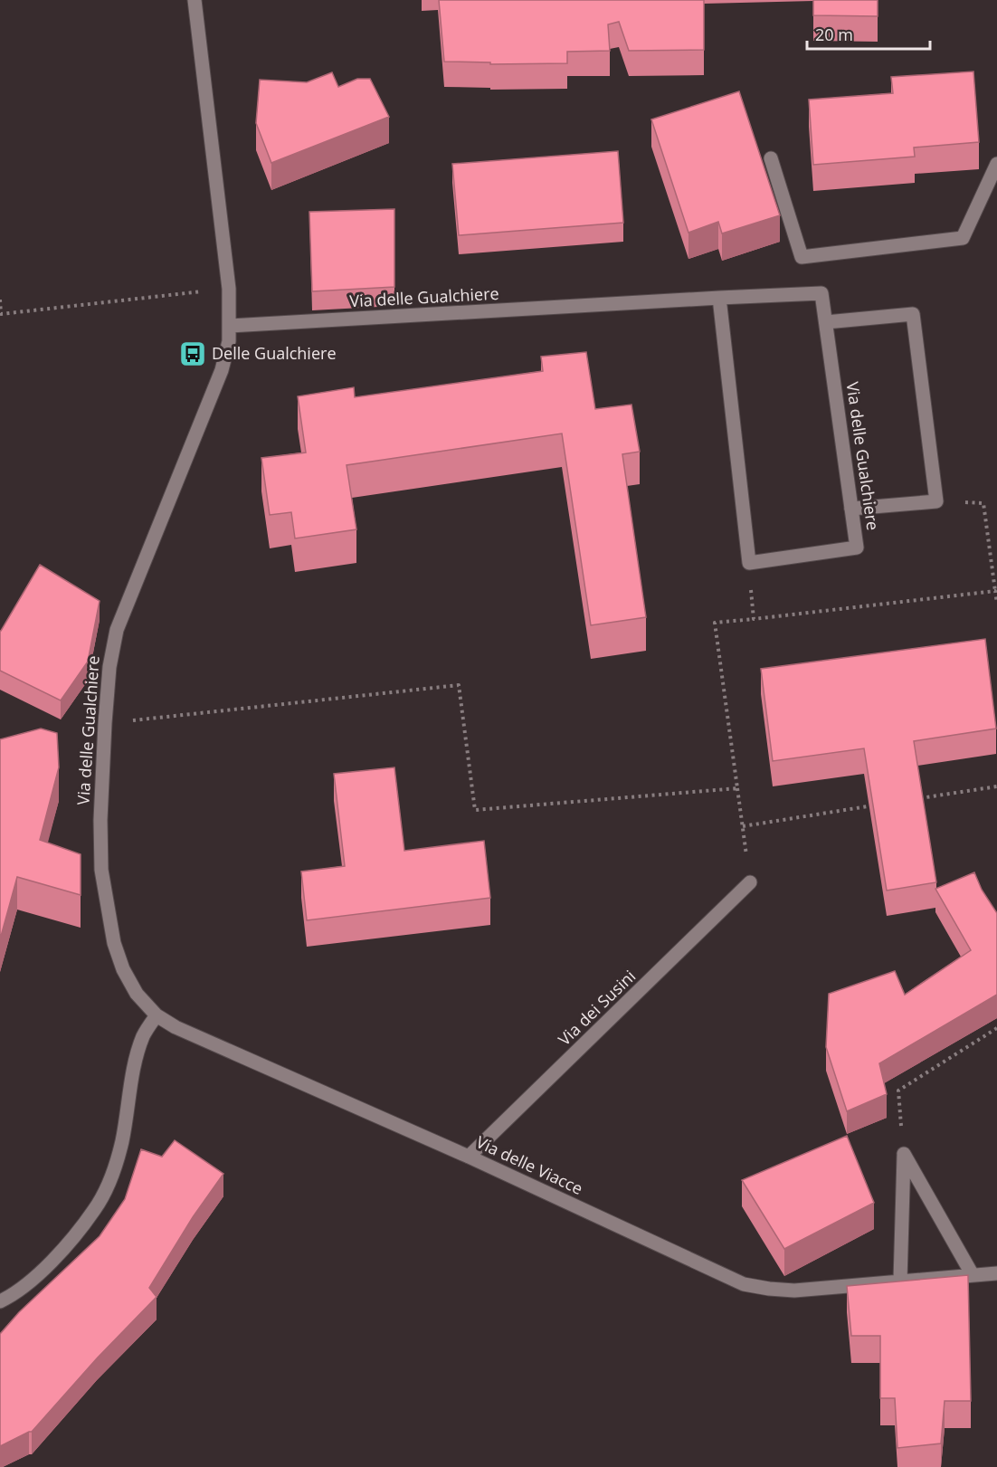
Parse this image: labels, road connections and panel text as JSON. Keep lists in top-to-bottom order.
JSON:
{
  "streets": {
    "street": ["Via delle Gualchiere", "Via dei Susini", "Via delle Viacce"]
  },
  "crossings": [
    ["Via delle Gualchiere", "Via delle Viacce"],
    ["Via dei Susini", "Via delle Viacce"]
  ],
  "places": {
    "bus stop": ["Delle Gualchiere"]
  },
  "scale_bar": "20 m"
}
